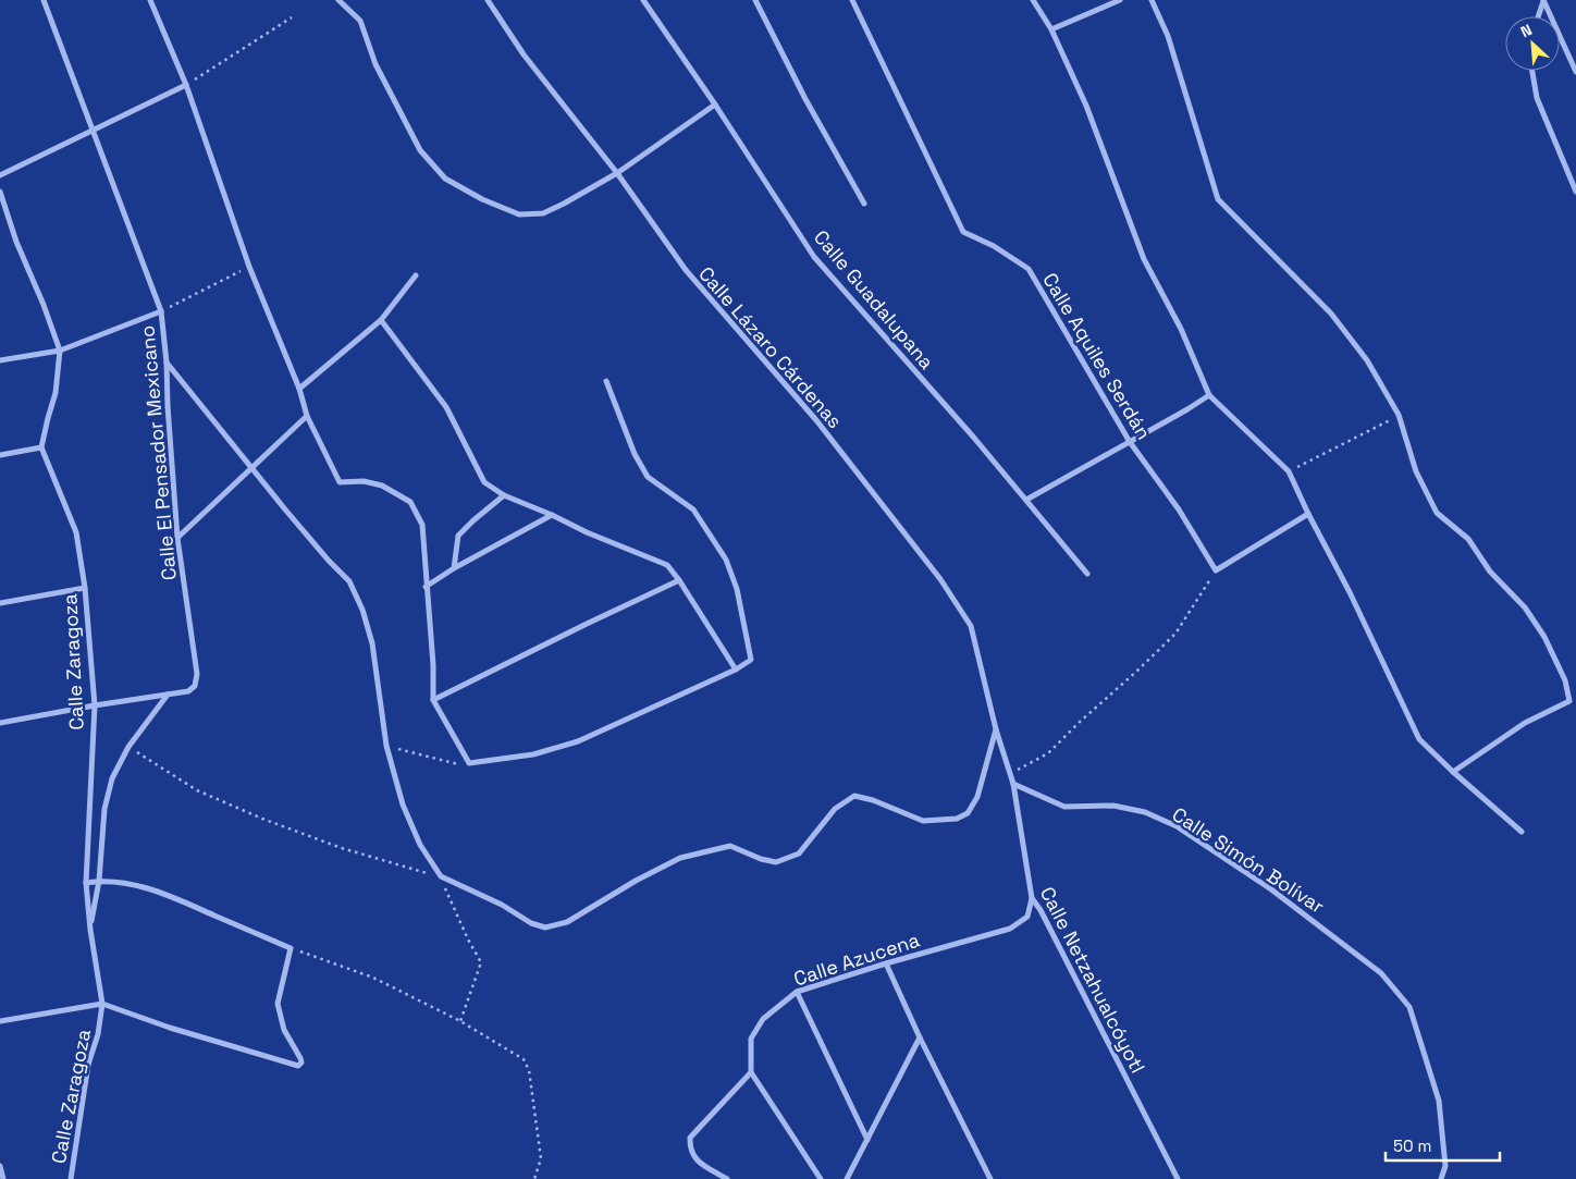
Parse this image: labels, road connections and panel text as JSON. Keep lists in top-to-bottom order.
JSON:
{
  "streets": {
    "street": [
      "Calle Guadalupana",
      "Calle Lázaro Cárdenas",
      "Calle Aquiles Serdán",
      "Calle El Pensador Mexicano",
      "Calle Zaragoza",
      "Calle Simón Bolívar",
      "Calle Azucena",
      "Calle Netzahualcóyotl"
    ]
  },
  "crossings": [
    ["Calle Lázaro Cárdenas", "Calle Netzahualcóyotl"],
    ["Calle Simón Bolívar", "Calle Netzahualcóyotl"],
    ["Calle Azucena", "Calle Netzahualcóyotl"]
  ],
  "scale_bar": "50 m",
  "north": "top left"
}
